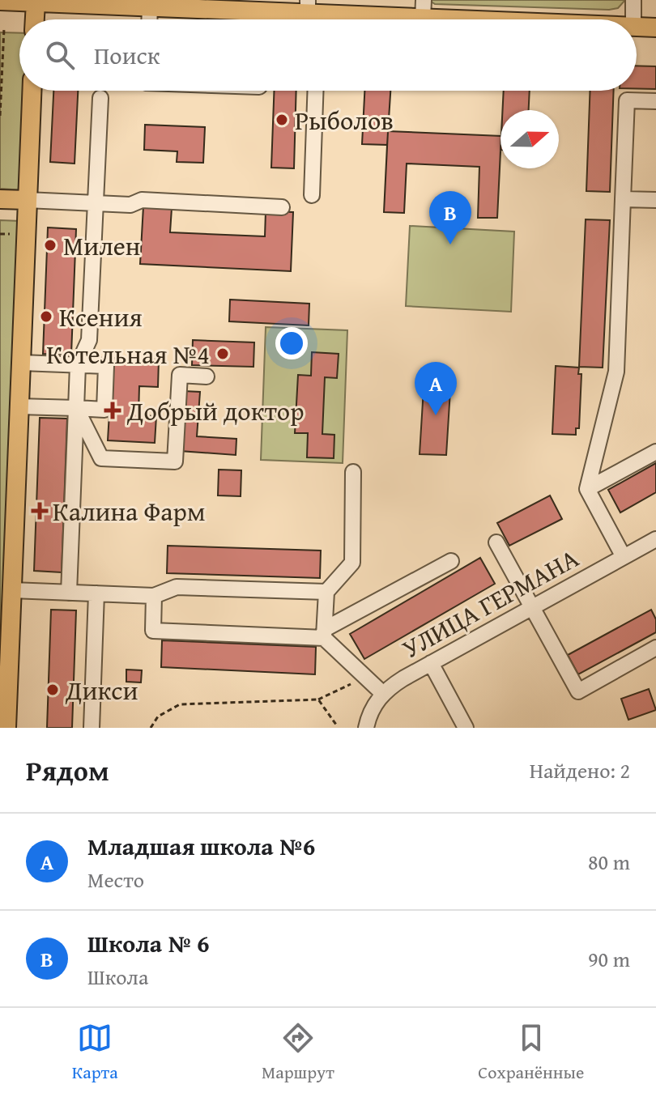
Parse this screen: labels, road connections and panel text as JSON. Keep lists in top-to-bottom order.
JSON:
{
  "streets": {
    "street": ["УЛИЦА ГЕРМАНА"]
  },
  "places": {
    "other": [
      "Рыболов",
      "Милен",
      "Ксения",
      "Котельная №4",
      "Дикси"
    ],
    "health": ["Добрый доктор", "Калина Фарм"]
  },
  "north": "right",
  "page": {
    "search": "Поиск",
    "pins": ["B", "A"],
    "heading": ["Рядом", "Найдено: 2"],
    "list": [
      {
        "mark": "A",
        "name": "Младшая школа №6",
        "note": "Место",
        "value": "80 m"
      },
      {
        "mark": "B",
        "name": "Школа № 6",
        "note": "Школа",
        "value": "90 m"
      }
    ],
    "nav": ["Карта", "Маршрут", "Сохранённые"]
  }
}
